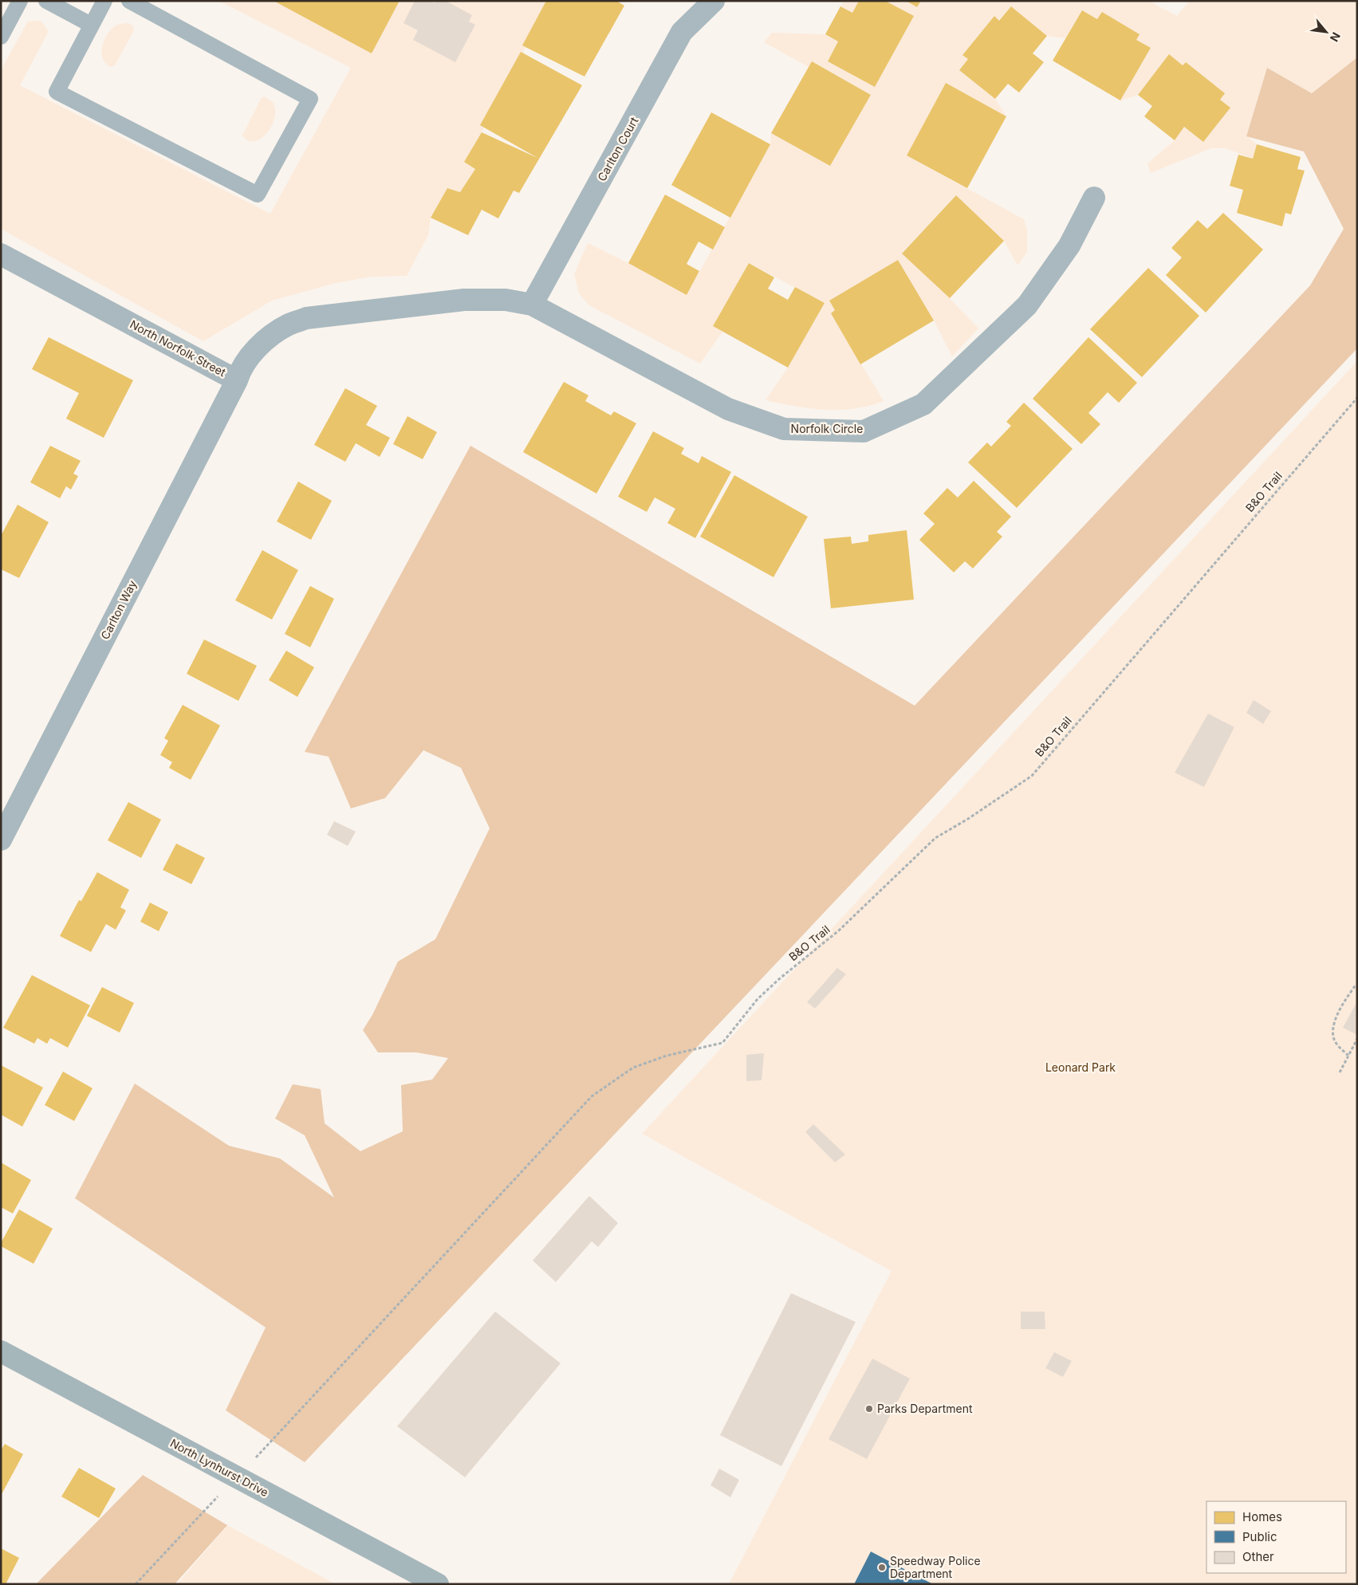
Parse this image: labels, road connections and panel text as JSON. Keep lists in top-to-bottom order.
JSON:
{
  "streets": {
    "main road": ["North Lynhurst Drive"],
    "street": [
      "Carlton Court",
      "North Norfolk Street",
      "Norfolk Circle",
      "Carlton Way"
    ],
    "path": ["B&O Trail"]
  },
  "crossings": [
    ["Carlton Court", "North Norfolk Street"],
    ["Carlton Court", "Norfolk Circle"],
    ["North Norfolk Street", "Norfolk Circle"],
    ["North Norfolk Street", "Carlton Way"],
    ["B&O Trail", "North Lynhurst Drive"]
  ],
  "parks": ["Leonard Park"],
  "places": ["Parks Department", "Speedway Police Department"],
  "legend": ["Homes", "Public", "Other"],
  "north": "bottom right"
}
